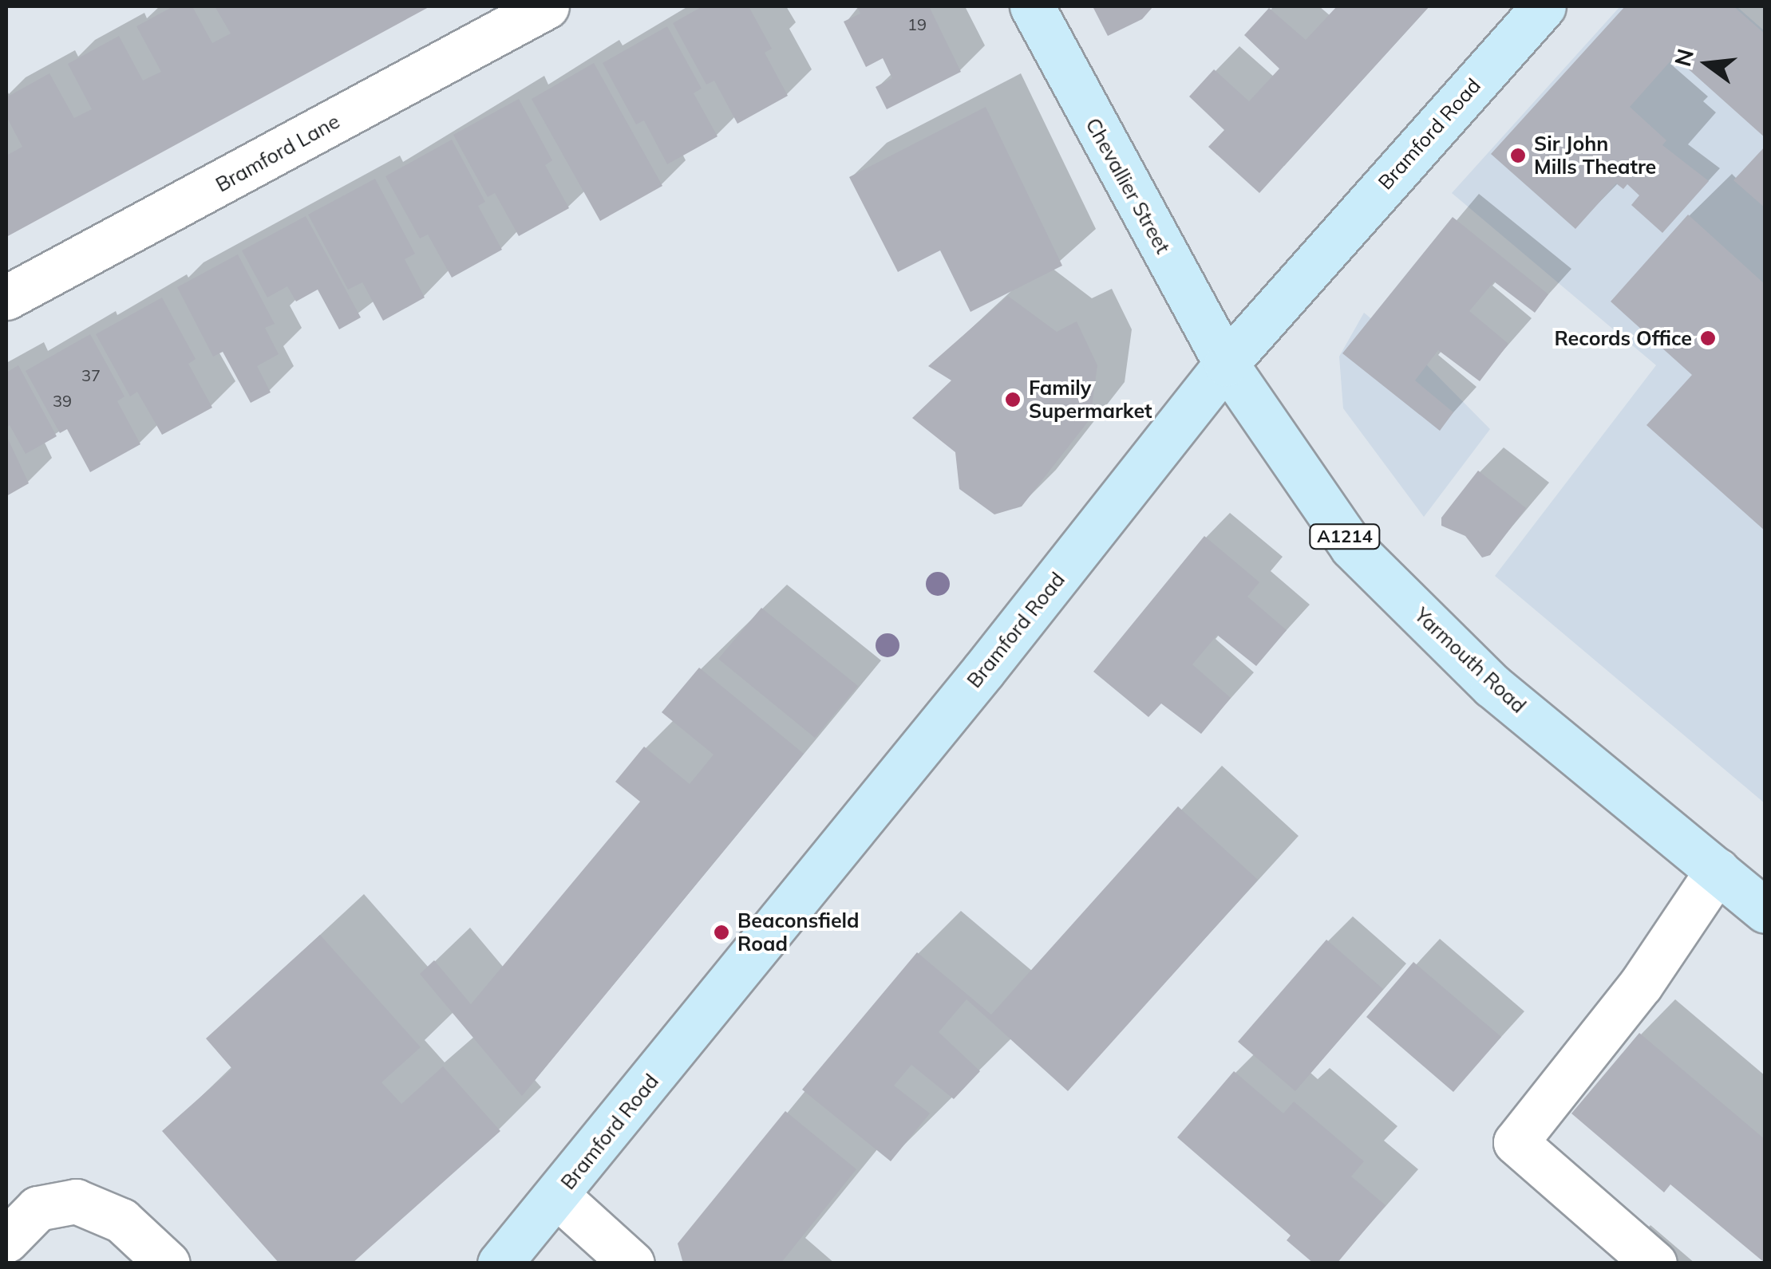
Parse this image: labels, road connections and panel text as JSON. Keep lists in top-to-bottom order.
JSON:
{
  "streets": {
    "main road": [
      "Bramford Road",
      "Chevallier Street",
      "A1214",
      "Yarmouth Road"
    ],
    "street": ["Bramford Lane"]
  },
  "crossings": [
    ["Bramford Road", "Chevallier Street"],
    ["Bramford Road", "Yarmouth Road"],
    ["Chevallier Street", "Yarmouth Road"]
  ],
  "places": [
    "Sir John Mills Theatre",
    "Records Office",
    "Family Supermarket",
    "Beaconsfield Road"
  ],
  "house_numbers": ["19", "37", "39"],
  "north": "left"
}
